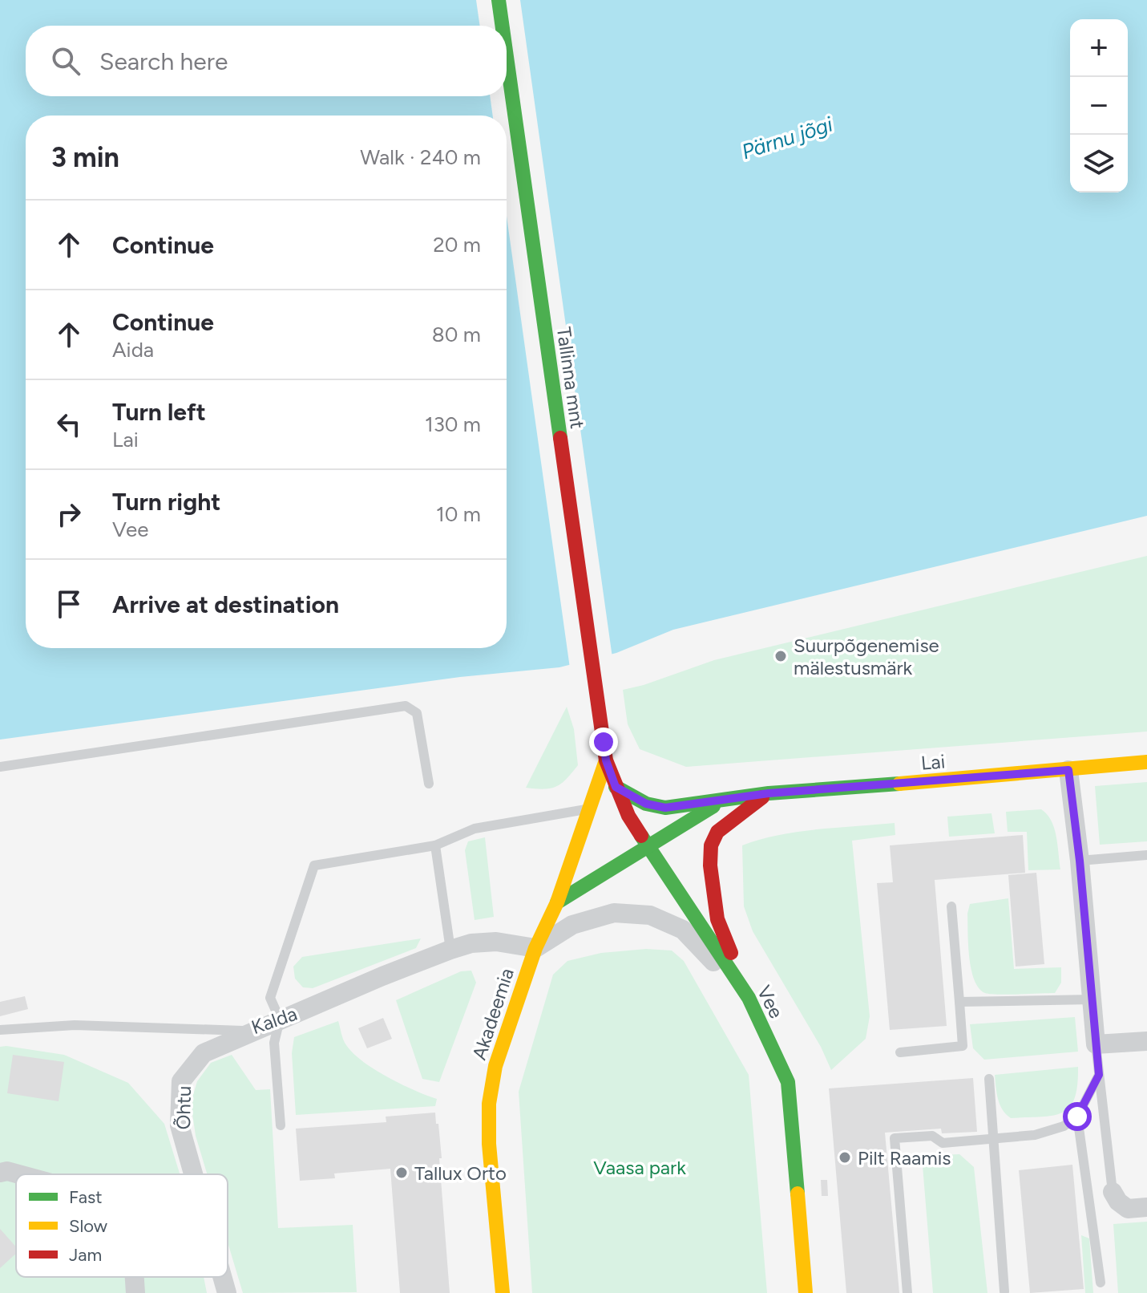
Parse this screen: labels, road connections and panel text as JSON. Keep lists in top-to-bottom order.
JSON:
{
  "streets": {
    "main road": [
      "Tallinna mnt",
      "Lai",
      "Vee",
      "Akadeemia"
    ],
    "street": ["Kalda", "Õhtu"]
  },
  "crossings": [
    ["Tallinna mnt", "Vee"],
    ["Tallinna mnt", "Akadeemia"],
    ["Lai", "Vee"],
    ["Lai", "Akadeemia"],
    ["Vee", "Akadeemia"],
    ["Akadeemia", "Kalda"],
    ["Kalda", "Õhtu"]
  ],
  "water": ["Pärnu jõgi"],
  "parks": ["Vaasa park"],
  "places": ["Suurpõgenemise mälestusmärk", "Pilt Raamis", "Tallux Orto"],
  "legend": ["Fast", "Slow", "Jam"],
  "page": {
    "map_buttons": ["+", "−"],
    "search": "Search here",
    "heading": ["3 min", "Walk · 240 m"],
    "list": [
      ["Continue", "20 m"],
      ["Continue", "Aida", "80 m"],
      ["Turn left", "Lai", "130 m"],
      ["Turn right", "Vee", "10 m"],
      "Arrive at destination"
    ]
  }
}
